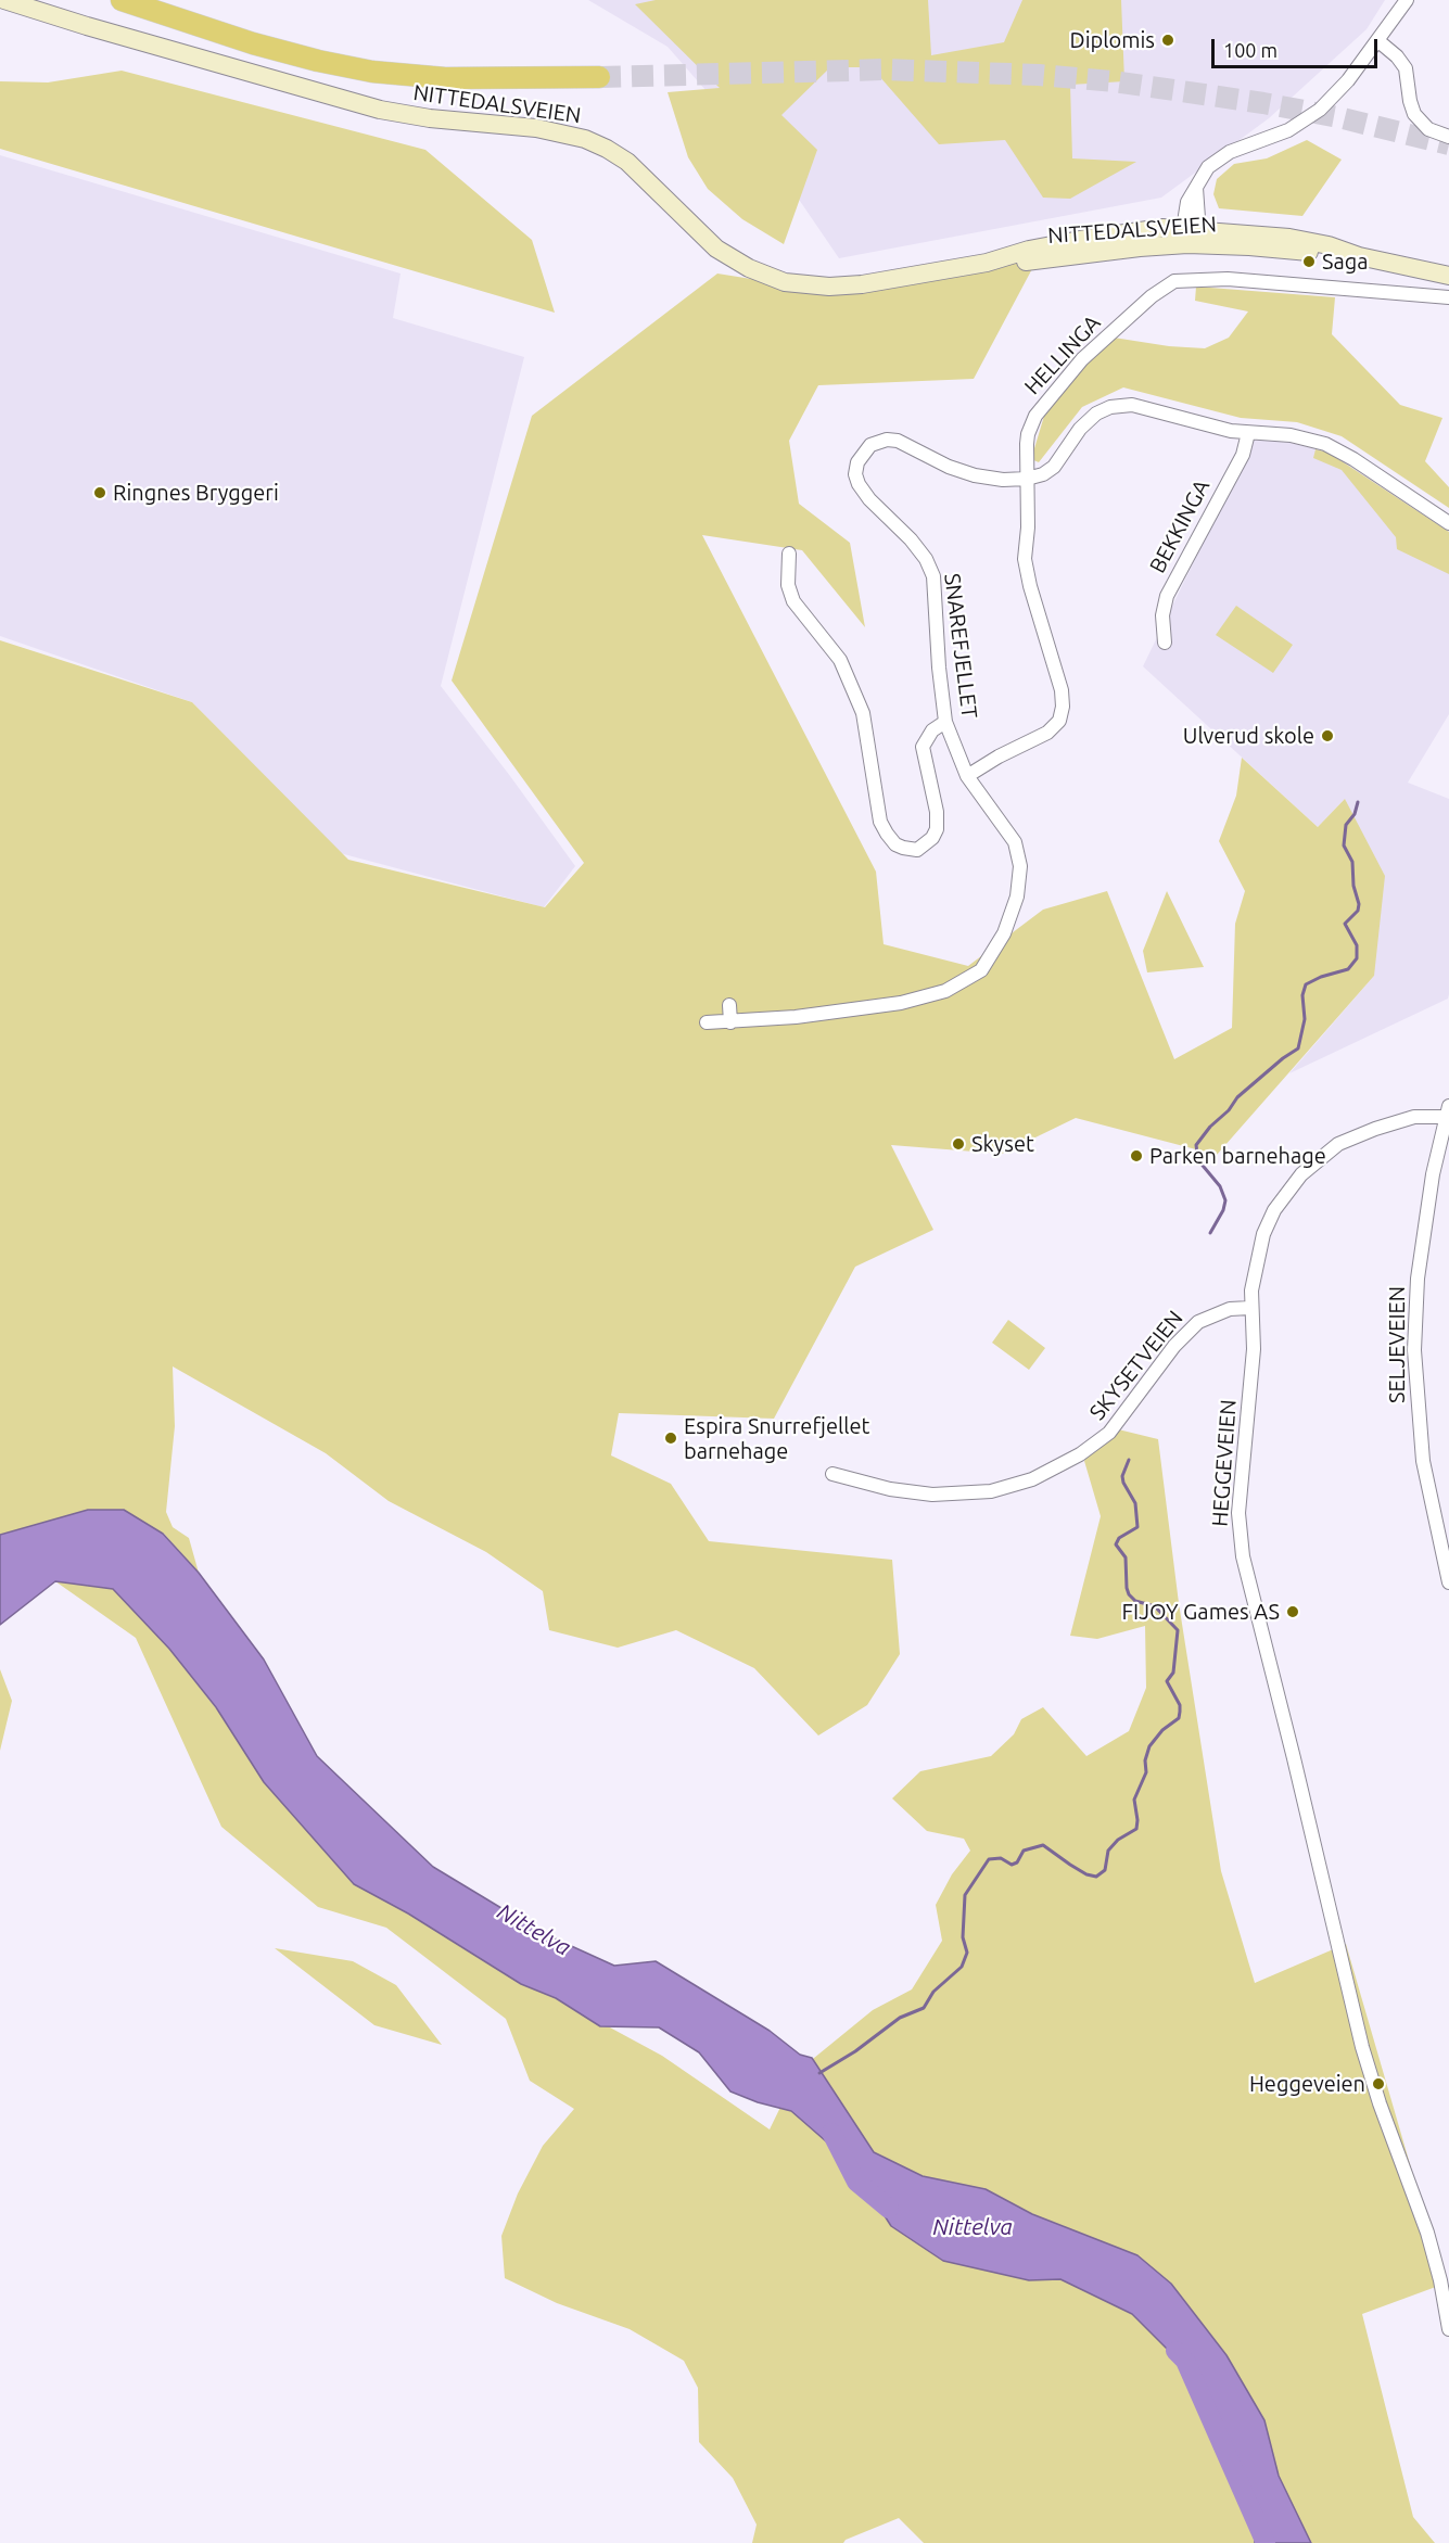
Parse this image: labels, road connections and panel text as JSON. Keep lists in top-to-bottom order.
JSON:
{
  "streets": {
    "main road": ["NITTEDALSVEIEN"],
    "street": [
      "HELLINGA",
      "BEKKINGA",
      "SNAREFJELLET",
      "SELJEVEIEN",
      "SKYSETVEIEN",
      "HEGGEVEIEN"
    ]
  },
  "crossings": [
    ["HELLINGA", "SNAREFJELLET"],
    ["BEKKINGA", "SNAREFJELLET"],
    ["SELJEVEIEN", "HEGGEVEIEN"],
    ["SKYSETVEIEN", "HEGGEVEIEN"]
  ],
  "water": ["Nittelva"],
  "places": [
    "Diplomis",
    "Saga",
    "Ringnes Bryggeri",
    "Ulverud skole",
    "Skyset",
    "Parken barnehage",
    "Espira Snurrefjellet barnehage",
    "FIJOY Games AS",
    "Heggeveien"
  ],
  "scale_bar": "100 m"
}
